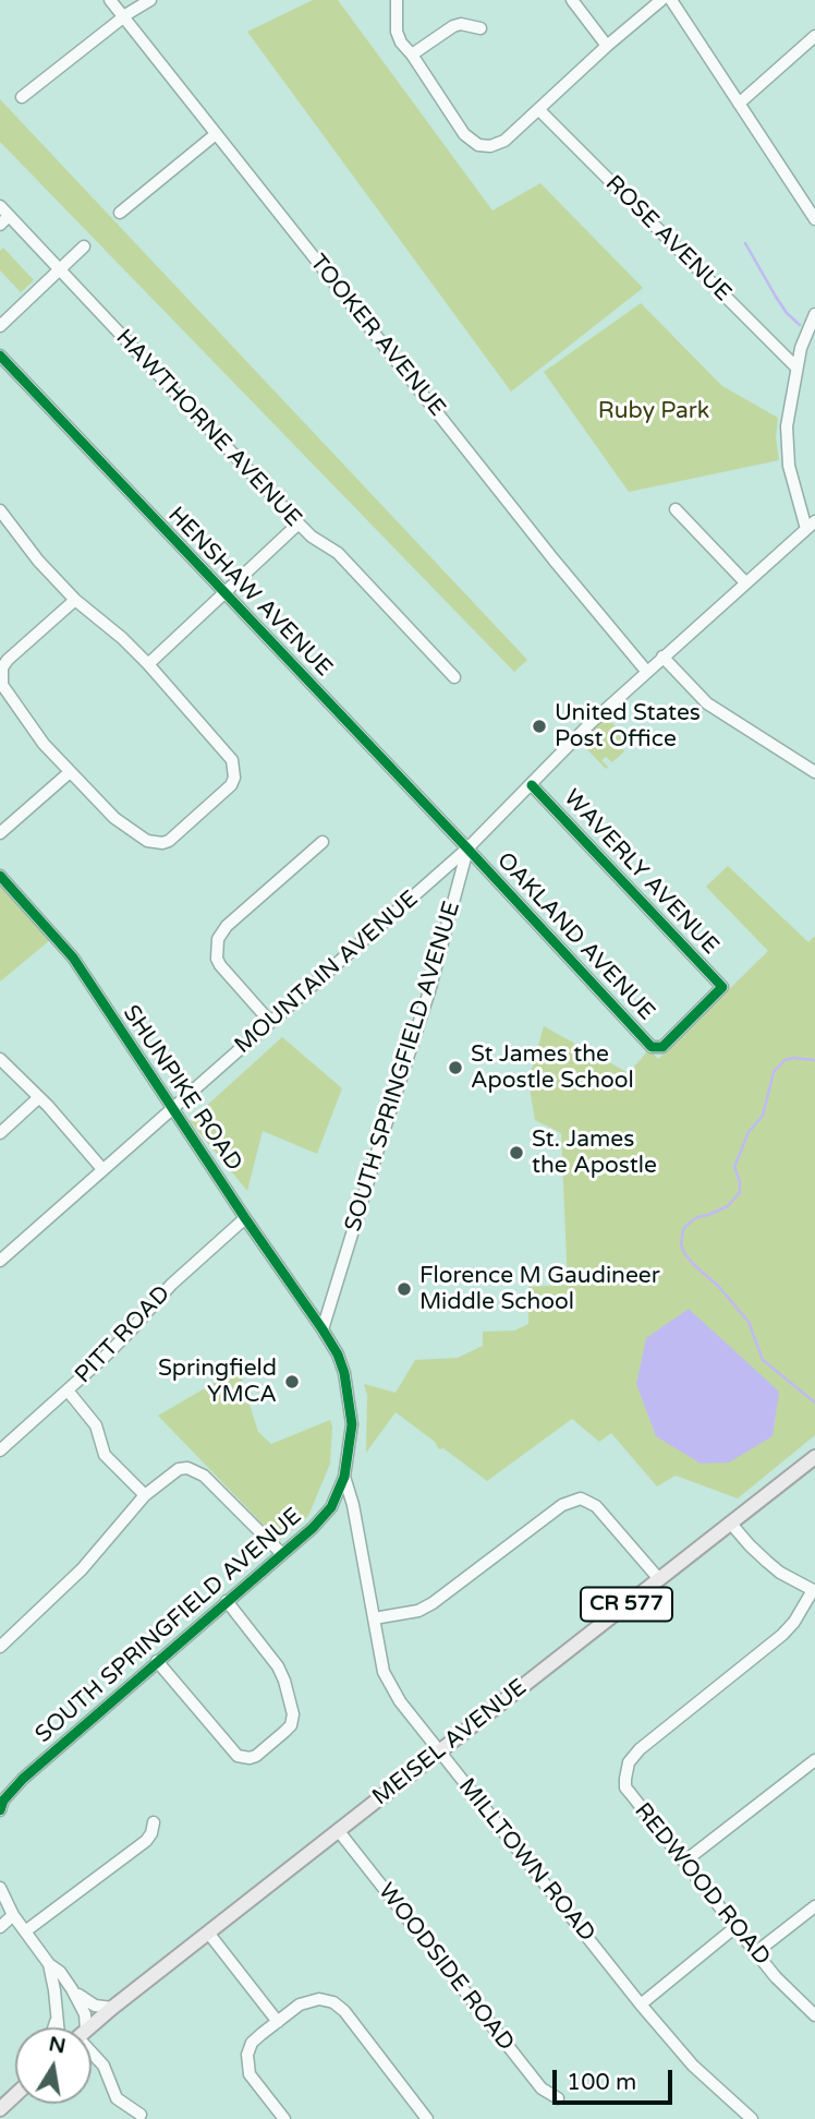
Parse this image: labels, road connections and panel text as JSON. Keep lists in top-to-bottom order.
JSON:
{
  "streets": {
    "main road": ["CR 577", "MEISEL AVENUE"],
    "street": [
      "ROSE AVENUE",
      "TOOKER AVENUE",
      "HAWTHORNE AVENUE",
      "HENSHAW AVENUE",
      "WAVERLY AVENUE",
      "OAKLAND AVENUE",
      "MOUNTAIN AVENUE",
      "SOUTH SPRINGFIELD AVENUE",
      "SHUNPIKE ROAD",
      "PITT ROAD",
      "MILLTOWN ROAD",
      "REDWOOD ROAD",
      "WOODSIDE ROAD"
    ]
  },
  "crossings": [
    ["TOOKER AVENUE", "MOUNTAIN AVENUE"],
    ["HENSHAW AVENUE", "OAKLAND AVENUE"],
    ["HENSHAW AVENUE", "MOUNTAIN AVENUE"],
    ["HENSHAW AVENUE", "SOUTH SPRINGFIELD AVENUE"],
    ["WAVERLY AVENUE", "OAKLAND AVENUE"],
    ["WAVERLY AVENUE", "MOUNTAIN AVENUE"],
    ["OAKLAND AVENUE", "MOUNTAIN AVENUE"],
    ["OAKLAND AVENUE", "SOUTH SPRINGFIELD AVENUE"],
    ["MOUNTAIN AVENUE", "SOUTH SPRINGFIELD AVENUE"],
    ["MOUNTAIN AVENUE", "SHUNPIKE ROAD"],
    ["SOUTH SPRINGFIELD AVENUE", "SHUNPIKE ROAD"],
    ["SOUTH SPRINGFIELD AVENUE", "MILLTOWN ROAD"],
    ["SHUNPIKE ROAD", "PITT ROAD"],
    ["MEISEL AVENUE", "MILLTOWN ROAD"],
    ["MEISEL AVENUE", "WOODSIDE ROAD"]
  ],
  "parks": ["Ruby Park"],
  "places": [
    "United States Post Office",
    "St James the Apostle School",
    "St. James the Apostle",
    "Florence M Gaudineer Middle School",
    "Springfield YMCA"
  ],
  "scale_bar": "100 m",
  "north": "top"
}
